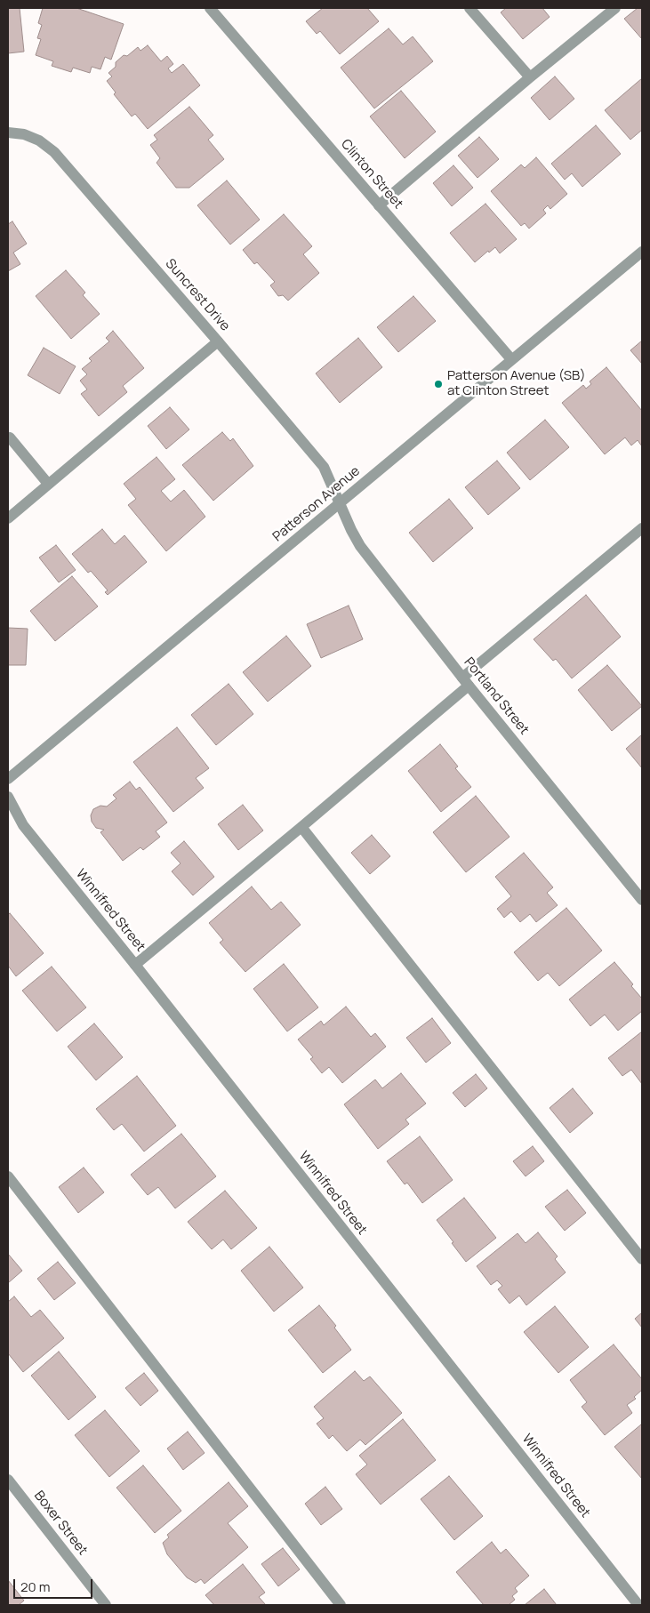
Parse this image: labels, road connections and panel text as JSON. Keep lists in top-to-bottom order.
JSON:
{
  "streets": {
    "street": [
      "Clinton Street",
      "Suncrest Drive",
      "Patterson Avenue",
      "Portland Street",
      "Winnifred Street",
      "Boxer Street"
    ]
  },
  "crossings": [
    ["Clinton Street", "Patterson Avenue"],
    ["Suncrest Drive", "Patterson Avenue"],
    ["Suncrest Drive", "Portland Street"],
    ["Patterson Avenue", "Portland Street"]
  ],
  "places": ["Patterson Avenue (SB) at Clinton Street"],
  "scale_bar": "20 m"
}
